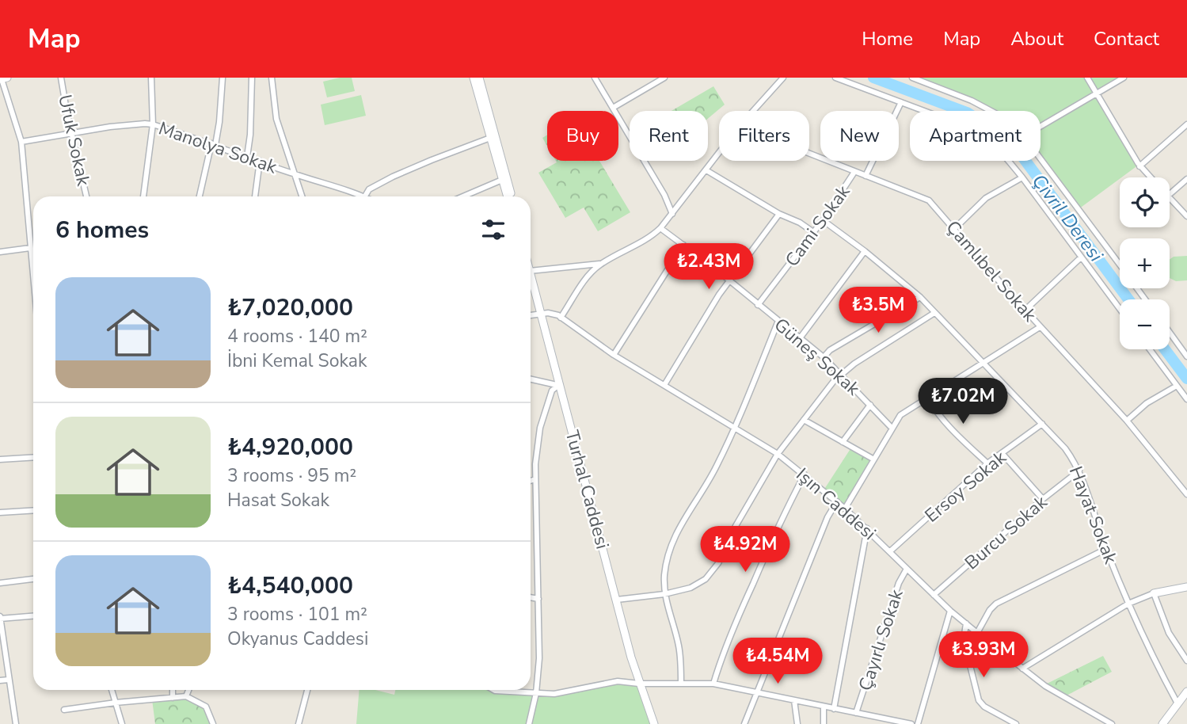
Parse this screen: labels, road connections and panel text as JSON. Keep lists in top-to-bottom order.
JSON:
{
  "streets": {
    "street": [
      "Ufuk Sokak",
      "Manolya Sokak",
      "Cami Sokak",
      "Çamlıbel Sokak",
      "Güneş Sokak",
      "Ersoy Sokak",
      "Turhal Caddesi",
      "Işın Caddesi",
      "Hayat Sokak",
      "Burcu Sokak",
      "Çayırlı Sokak"
    ]
  },
  "crossings": [
    ["Ufuk Sokak", "Manolya Sokak"],
    ["Cami Sokak", "Çamlıbel Sokak"],
    ["Cami Sokak", "Güneş Sokak"],
    ["Cami Sokak", "Hayat Sokak"],
    ["Ersoy Sokak", "Işın Caddesi"],
    ["Ersoy Sokak", "Hayat Sokak"],
    ["Turhal Caddesi", "Işın Caddesi"],
    ["Işın Caddesi", "Burcu Sokak"],
    ["Işın Caddesi", "Çayırlı Sokak"],
    ["Hayat Sokak", "Burcu Sokak"]
  ],
  "water": ["Çivril Deresi"],
  "page": {
    "header": "Map",
    "nav": [
      "Home",
      "Map",
      "About",
      "Contact"
    ],
    "chip": [
      "Buy",
      "Rent",
      "Filters",
      "New",
      "Apartment"
    ],
    "map_buttons": ["+", "−"],
    "heading": "6 homes",
    "price": [
      "₺2.43M",
      "₺3.5M",
      "₺7.02M",
      "₺4.92M",
      "₺3.93M",
      "₺4.54M"
    ],
    "list": [
      {
        "name": "₺7,020,000",
        "note": "4 rooms · 140 m² · İbni Kemal Sokak"
      },
      {
        "name": "₺4,920,000",
        "note": "3 rooms · 95 m² · Hasat Sokak"
      },
      {
        "name": "₺4,540,000",
        "note": "3 rooms · 101 m² · Okyanus Caddesi"
      }
    ]
  }
}
